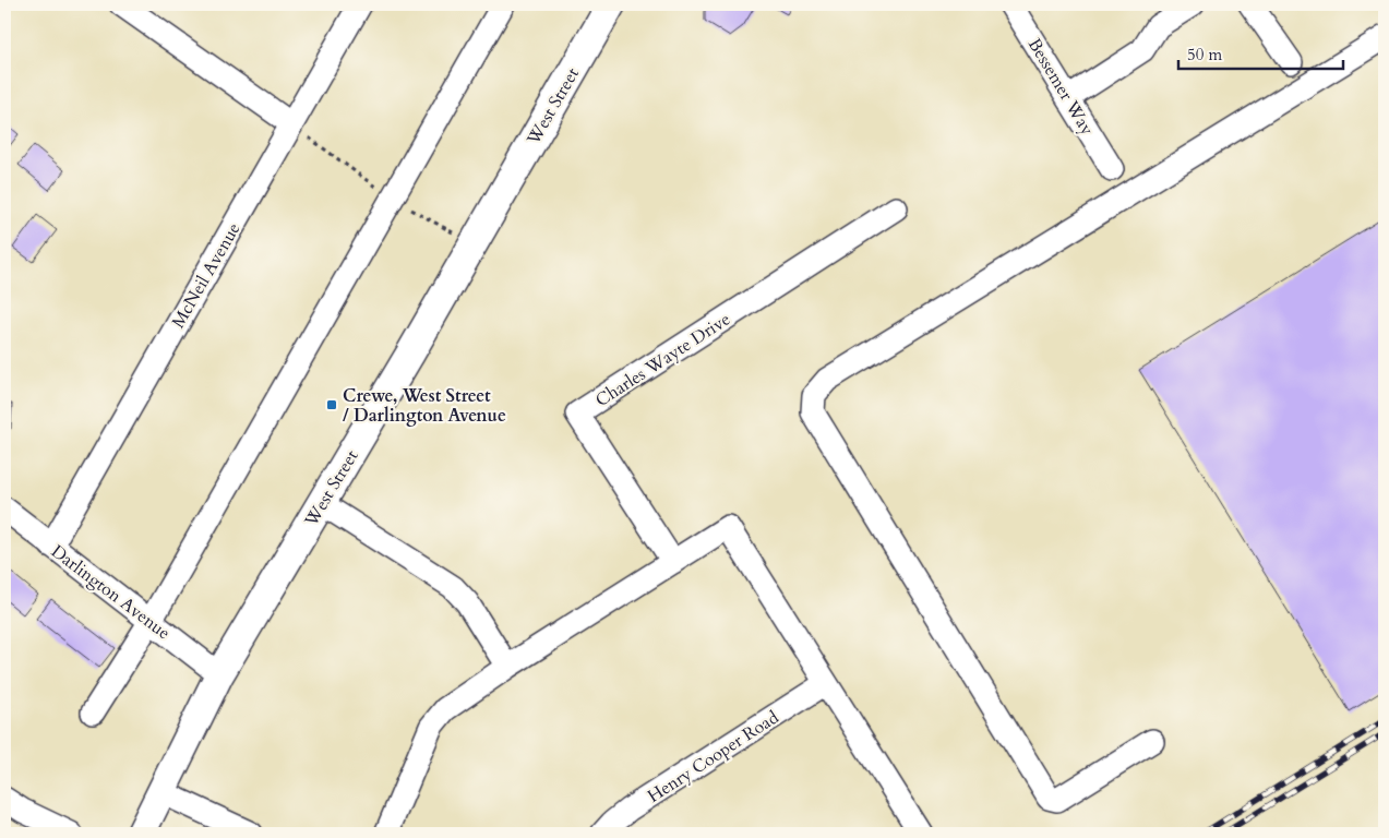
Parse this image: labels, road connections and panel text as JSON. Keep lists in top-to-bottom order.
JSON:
{
  "streets": {
    "main road": ["West Street"],
    "street": [
      "Bessemer Way",
      "McNeil Avenue",
      "Charles Wayte Drive",
      "Darlington Avenue",
      "Henry Cooper Road"
    ]
  },
  "crossings": [
    ["West Street", "Darlington Avenue"],
    ["McNeil Avenue", "Darlington Avenue"]
  ],
  "places": {
    "transit": ["Crewe, West Street / Darlington Avenue"]
  },
  "scale_bar": "50 m"
}
